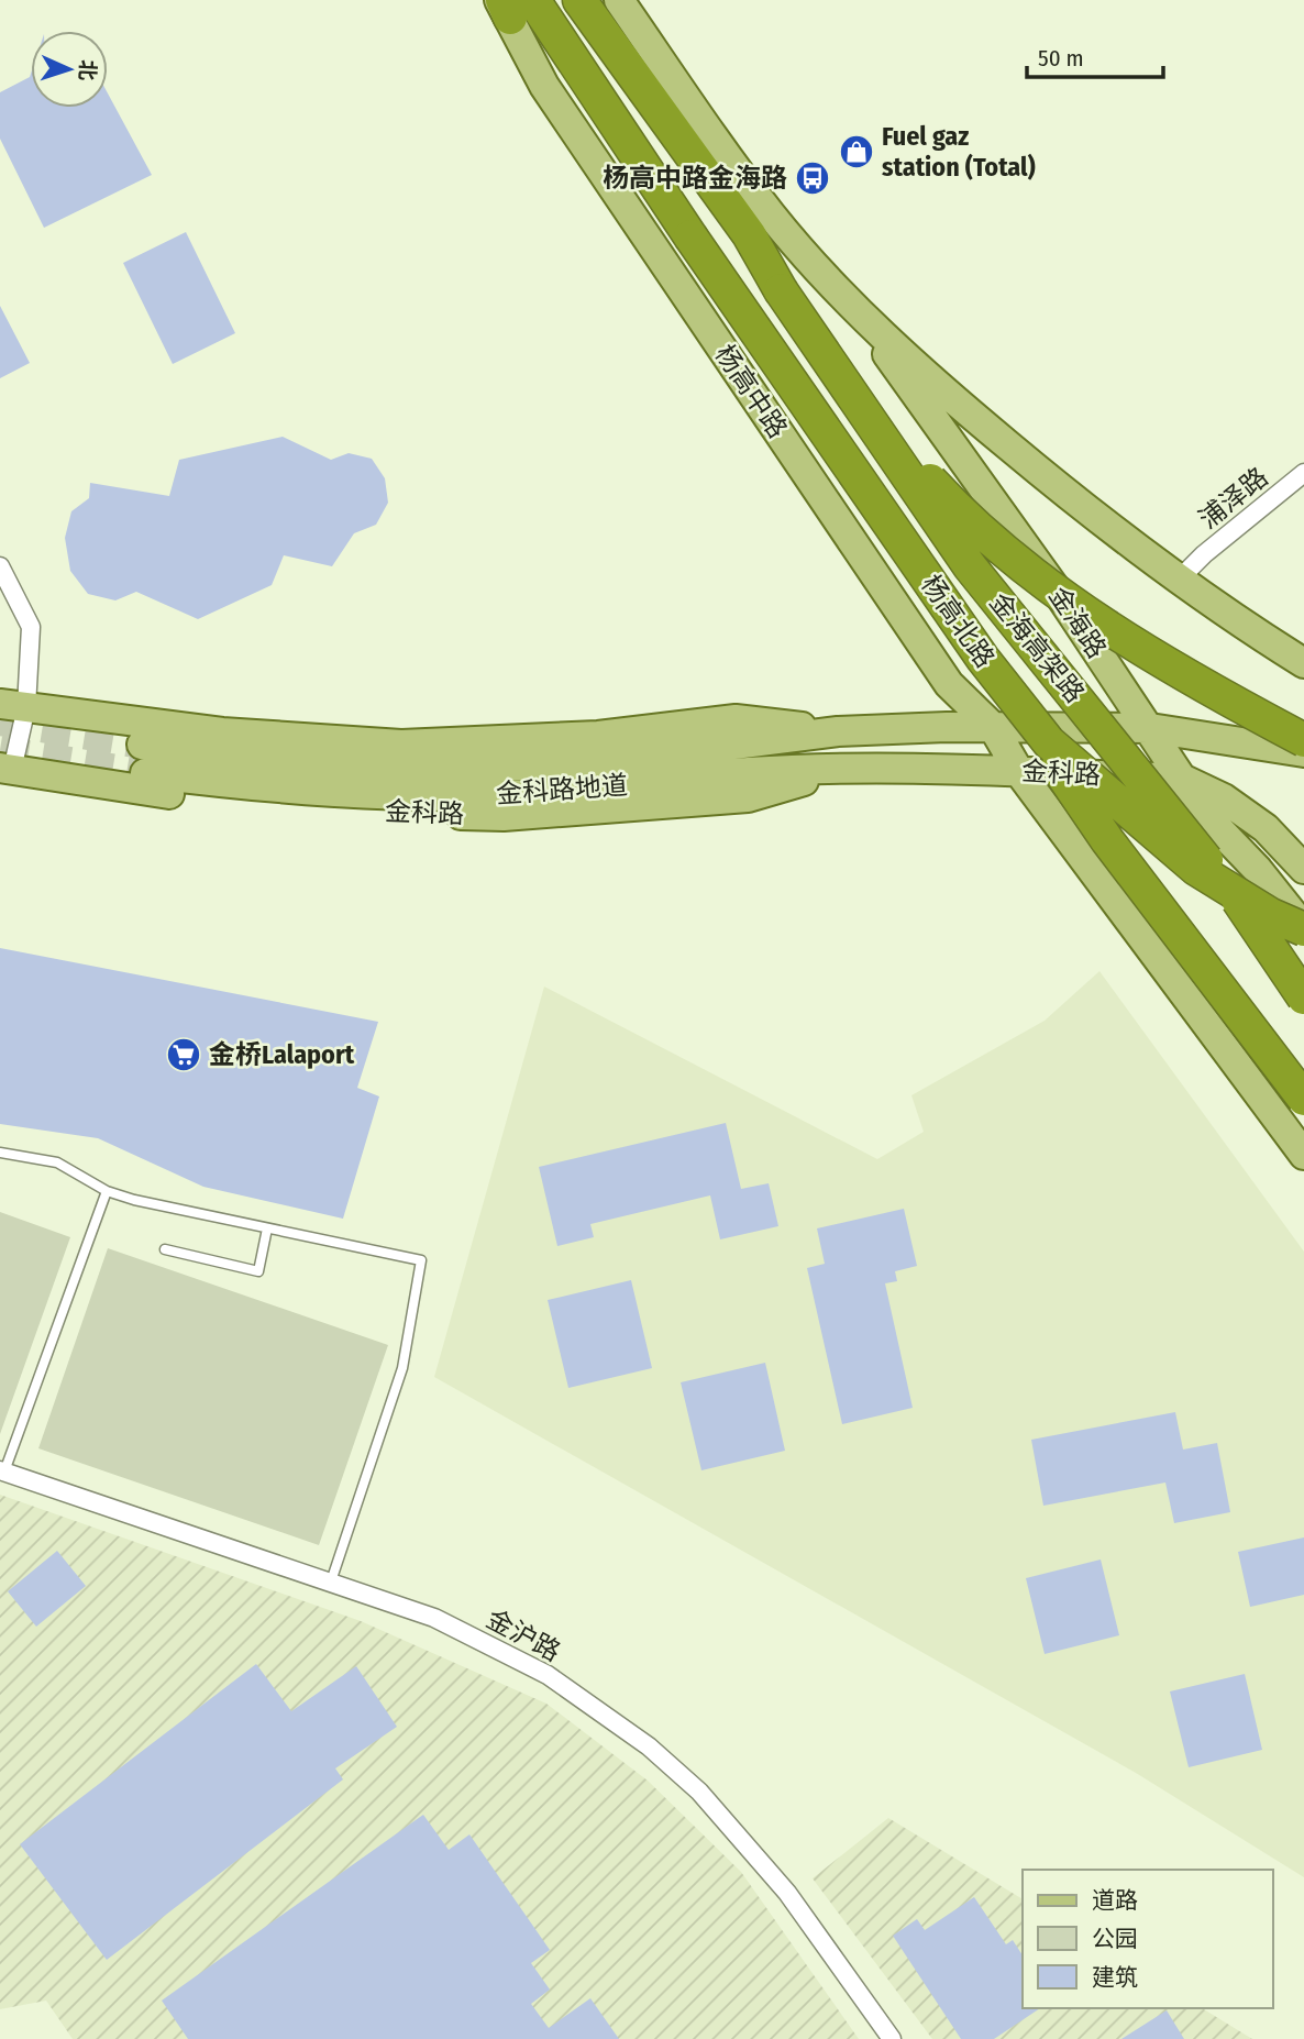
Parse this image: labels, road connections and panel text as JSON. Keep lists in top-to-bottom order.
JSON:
{
  "streets": {
    "highway": ["杨高北路", "金海高架路"],
    "main road": [
      "杨高中路",
      "金海路",
      "金科路",
      "金科路地道"
    ],
    "street": ["浦泽路", "金沪路"]
  },
  "crossings": [
    ["杨高中路", "杨高北路"],
    ["杨高中路", "金科路"],
    ["杨高北路", "金海路"],
    ["杨高北路", "金海高架路"],
    ["金海路", "金科路"],
    ["金科路", "金科路地道"]
  ],
  "places": {
    "shop": ["Fuel gaz station (Total)"],
    "bus stop": ["杨高中路金海路"],
    "supermarket": ["金桥Lalaport"]
  },
  "legend": ["道路", "公园", "建筑"],
  "scale_bar": "50 m",
  "north": "right"
}
